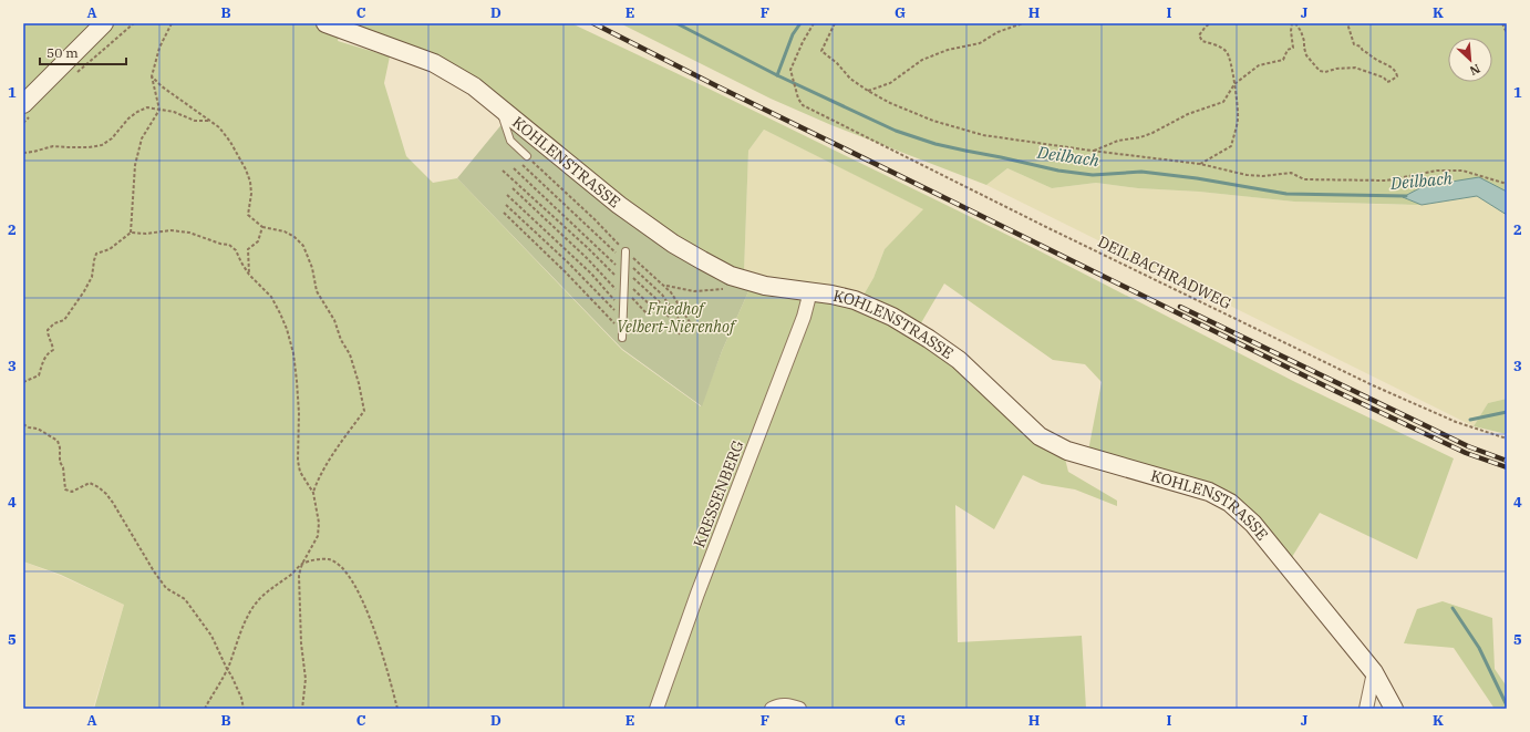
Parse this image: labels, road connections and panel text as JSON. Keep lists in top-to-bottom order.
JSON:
{
  "streets": {
    "main road": ["KOHLENSTRASSE"],
    "street": ["KRESSENBERG"],
    "path": ["DEILBACHRADWEG"]
  },
  "crossings": [
    ["KOHLENSTRASSE", "KRESSENBERG"]
  ],
  "water": ["Deilbach"],
  "parks": ["Friedhof Velbert-Nierenhof"],
  "scale_bar": "50 m",
  "north": "bottom right",
  "grid": {
    "columns": [
      "A",
      "B",
      "C",
      "D",
      "E",
      "F",
      "G",
      "H",
      "I",
      "J",
      "K"
    ],
    "rows": [
      "1",
      "2",
      "3",
      "4",
      "5"
    ]
  }
}
